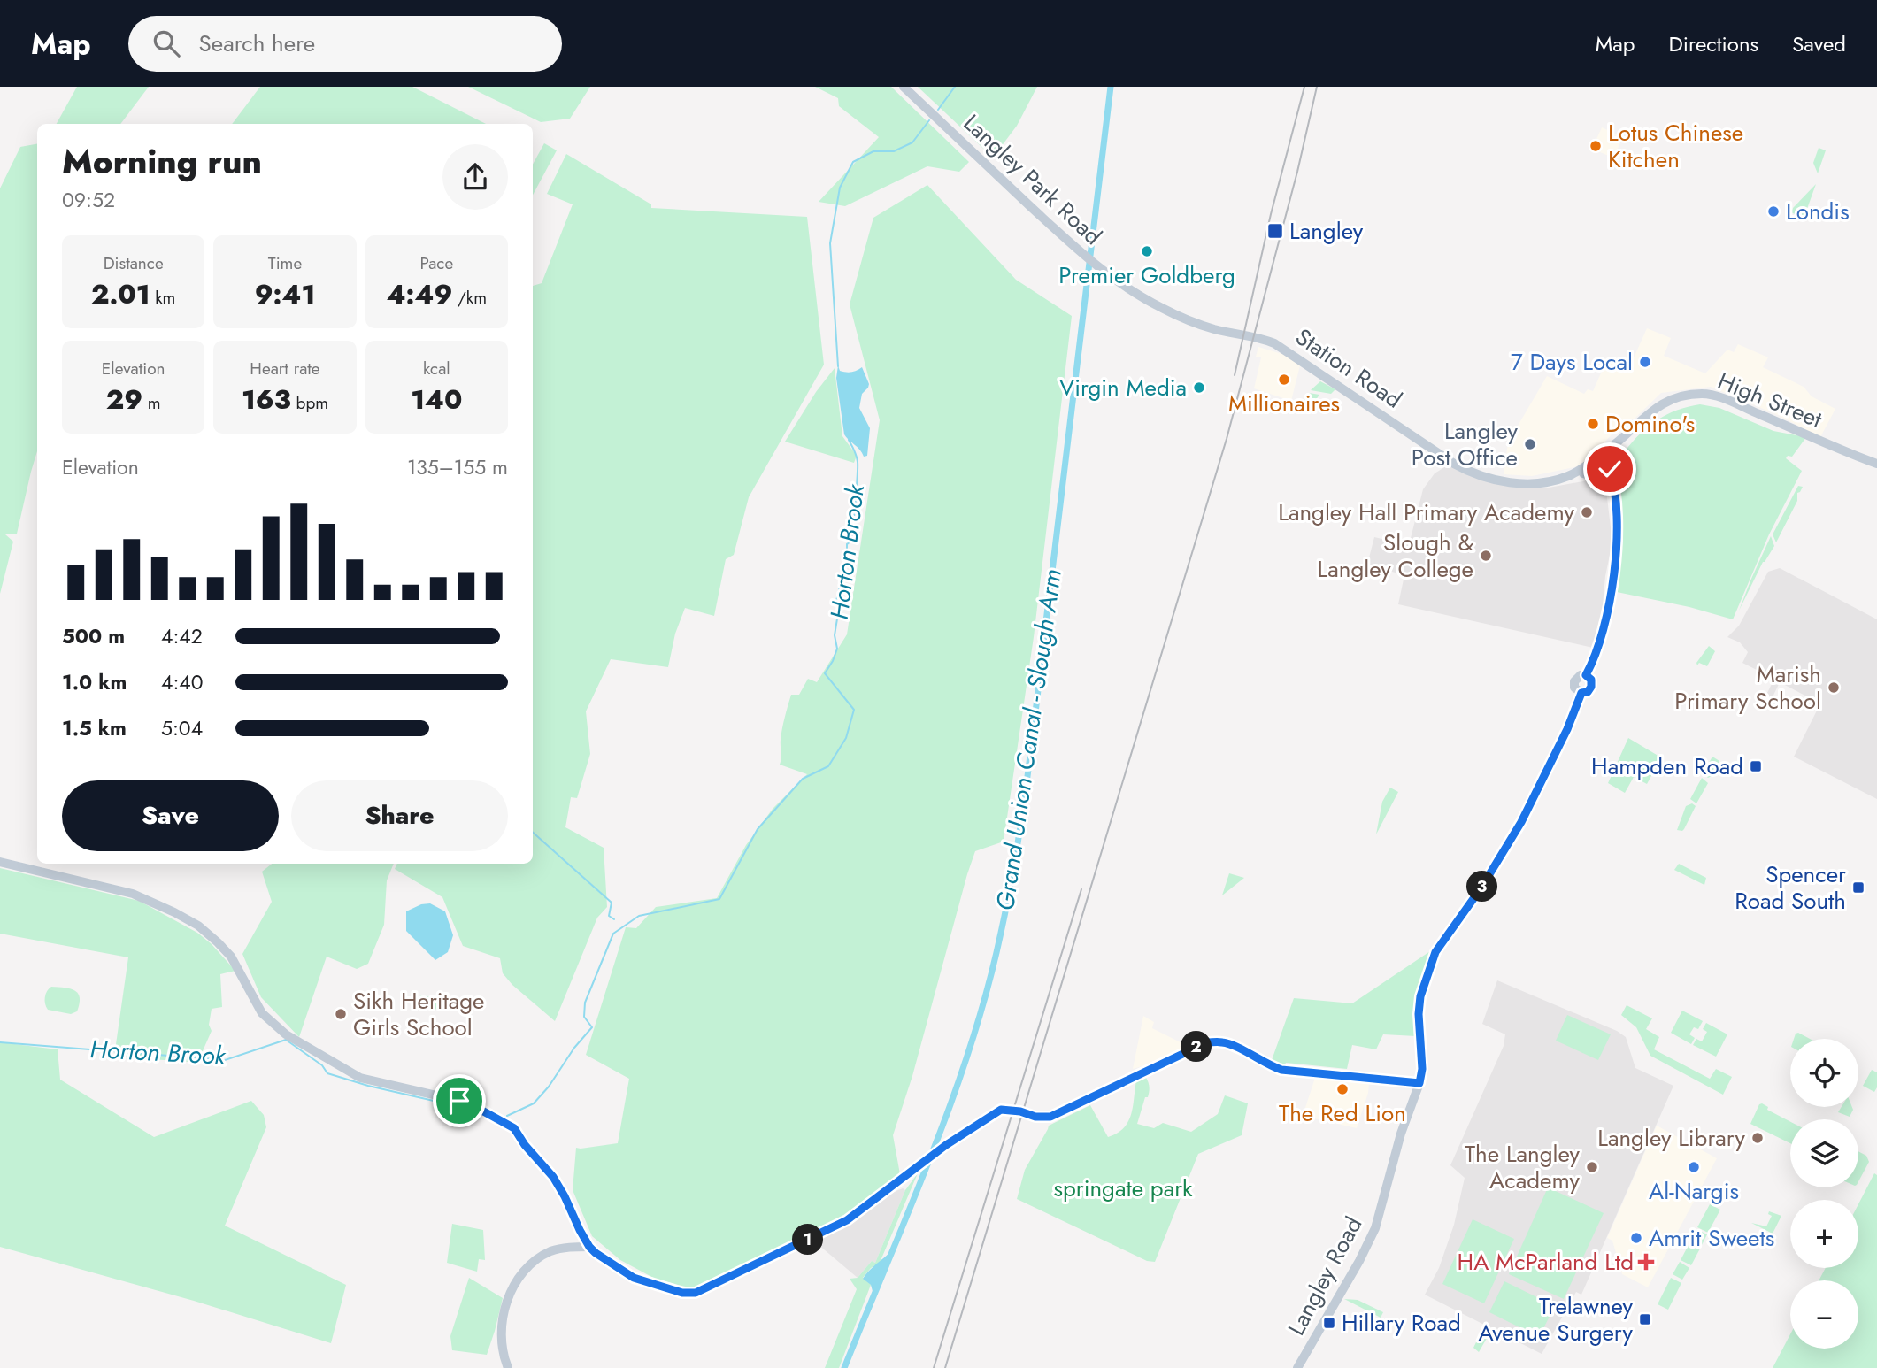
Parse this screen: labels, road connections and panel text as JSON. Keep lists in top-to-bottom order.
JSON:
{
  "streets": {
    "street": [
      "Langley Park Road",
      "Station Road",
      "High Street",
      "Langley Road"
    ]
  },
  "crossings": [
    ["Langley Park Road", "Station Road"],
    ["Station Road", "High Street"]
  ],
  "water": ["Horton Brook", "Grand Union Canal - Slough Arm"],
  "parks": ["springate park"],
  "places": {
    "other": [
      "Lotus Chinese Kitchen",
      "Londis",
      "Premier Goldberg",
      "7 Days Local",
      "Millionaires",
      "Virgin Media",
      "Domino's",
      "Langley Post Office",
      "Langley Hall Primary Academy",
      "Slough & Langley College",
      "Marish Primary School",
      "Sikh Heritage Girls School",
      "The Red Lion",
      "Langley Library",
      "The Langley Academy",
      "Al-Nargis",
      "Amrit Sweets"
    ],
    "transit": [
      "Langley",
      "Hampden Road",
      "Spencer Road South",
      "Trelawney Avenue Surgery",
      "Hillary Road"
    ],
    "health": ["HA McParland Ltd"]
  },
  "page": {
    "header": "Map",
    "search": "Search here",
    "nav": ["Map", "Directions", "Saved"],
    "heading": ["Morning run", "09:52"],
    "stats": [
      ["Distance", "2.01 km"],
      ["Time", "9:41"],
      ["Pace", "4:49 /km"],
      ["Elevation", "29 m"],
      ["Heart rate", "163 bpm"],
      ["kcal", "140"]
    ],
    "chart": ["Elevation", "135–155 m"],
    "list": [
      {
        "name": "500 m",
        "note": "4:42"
      },
      {
        "name": "1.0 km",
        "note": "4:40"
      },
      {
        "name": "1.5 km",
        "note": "5:04"
      }
    ],
    "buttons": ["Save", "Share"],
    "pins": ["3", "2", "1"],
    "map_buttons": ["+", "−"]
  }
}
